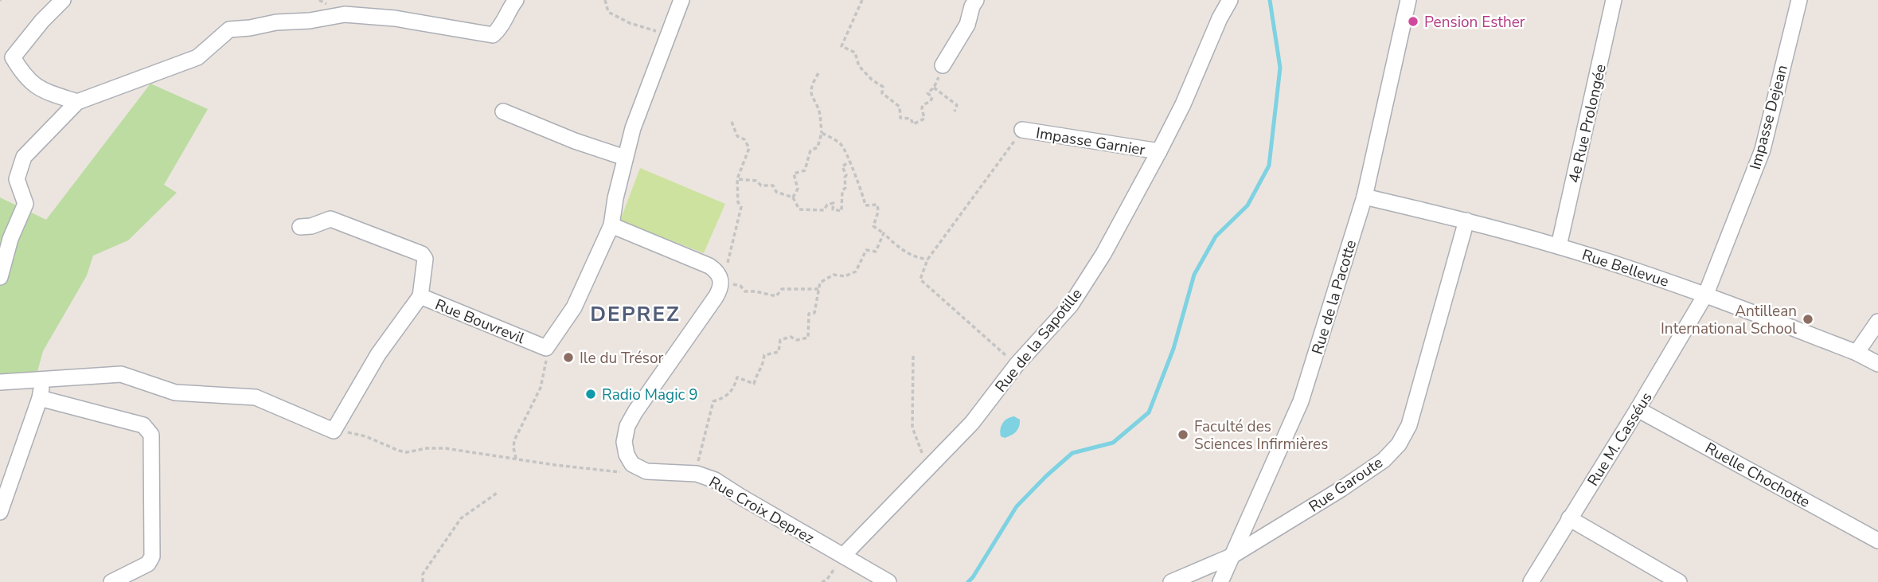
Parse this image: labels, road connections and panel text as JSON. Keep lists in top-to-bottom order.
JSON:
{
  "streets": {
    "street": [
      "Impasse Dejean",
      "4e Rue Prolongée",
      "Impasse Garnier",
      "Rue Bellevue",
      "Rue de la Pacotte",
      "Rue Bouvrevil",
      "Rue de la Sapotille",
      "Rue M. Casséus",
      "Ruelle Chochotte",
      "Rue Garoute",
      "Rue Croix Deprez"
    ]
  },
  "crossings": [
    ["Impasse Dejean", "Rue Bellevue"],
    ["Impasse Dejean", "Rue M. Casséus"],
    ["4e Rue Prolongée", "Rue Bellevue"],
    ["Impasse Garnier", "Rue de la Sapotille"],
    ["Rue Bellevue", "Rue de la Pacotte"],
    ["Rue Bellevue", "Rue M. Casséus"],
    ["Rue Bellevue", "Rue Garoute"],
    ["Rue de la Pacotte", "Rue Garoute"],
    ["Rue de la Sapotille", "Rue Croix Deprez"],
    ["Rue M. Casséus", "Ruelle Chochotte"]
  ],
  "districts": ["DEPREZ"],
  "places": [
    "Pension Esther",
    "Antillean International School",
    "Ile du Trésor",
    "Radio Magic 9",
    "Faculté des Sciences Infirmières"
  ]
}
